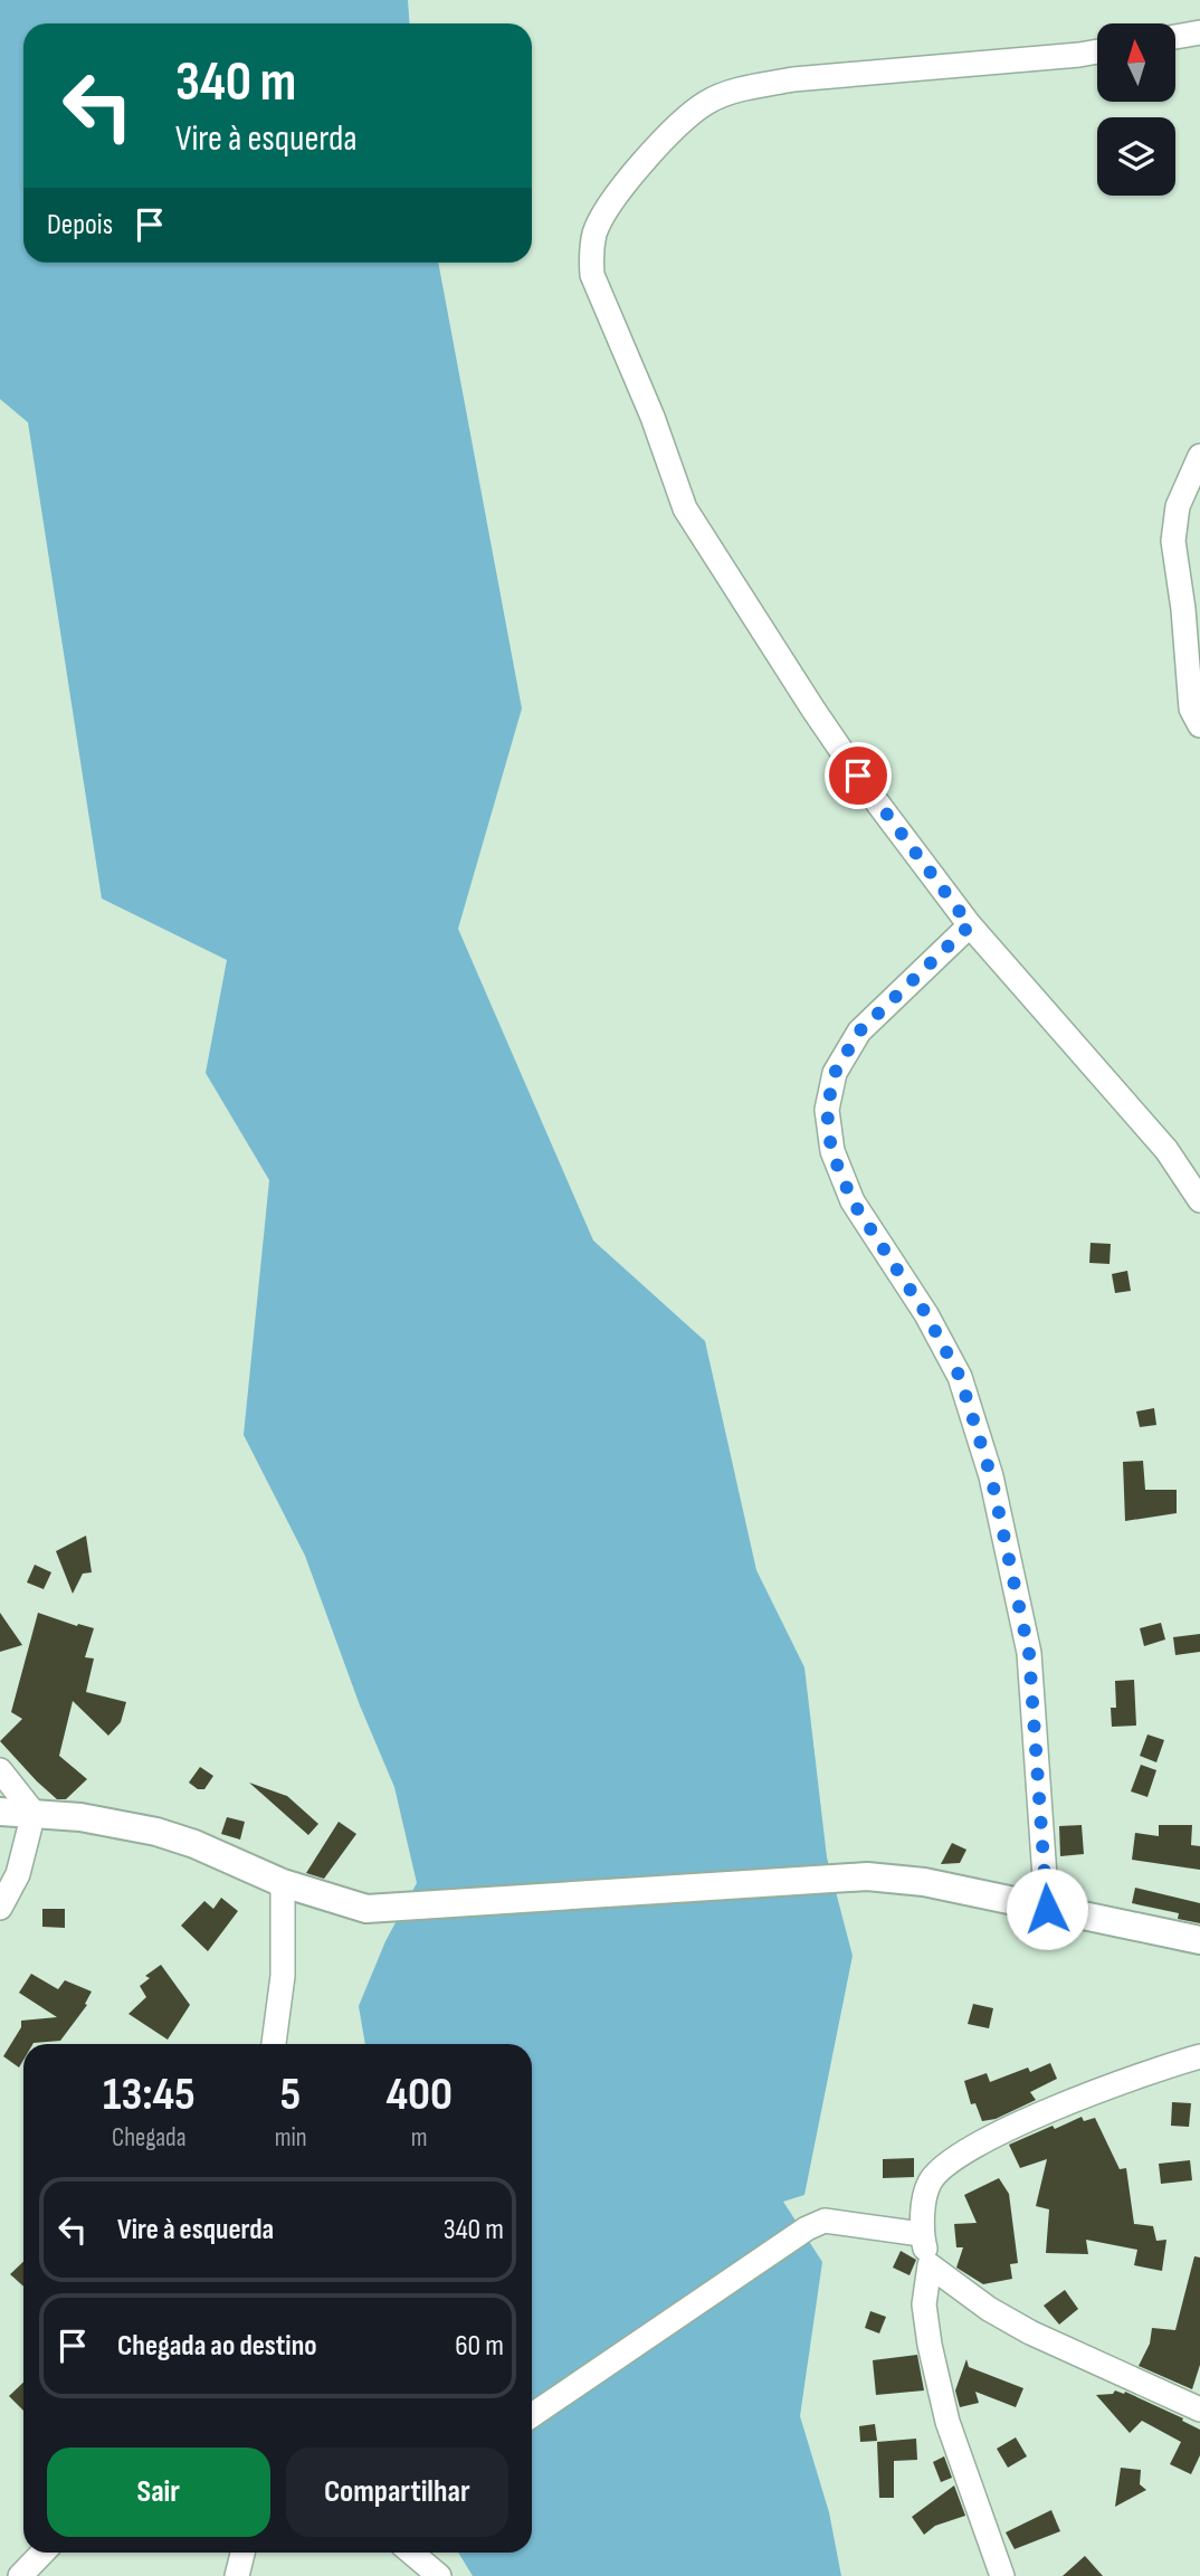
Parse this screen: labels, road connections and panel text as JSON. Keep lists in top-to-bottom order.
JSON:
{
  "north": "top",
  "page": {
    "turn": ["340 m", "Vire à esquerda"],
    "then": "Depois",
    "eta": [
      "13:45",
      "Chegada",
      "5",
      "min",
      "400",
      "m"
    ],
    "list": [
      {
        "name": "Vire à esquerda",
        "value": "340 m"
      },
      {
        "name": "Chegada ao destino",
        "value": "60 m"
      }
    ],
    "buttons": ["Sair", "Compartilhar"]
  }
}
